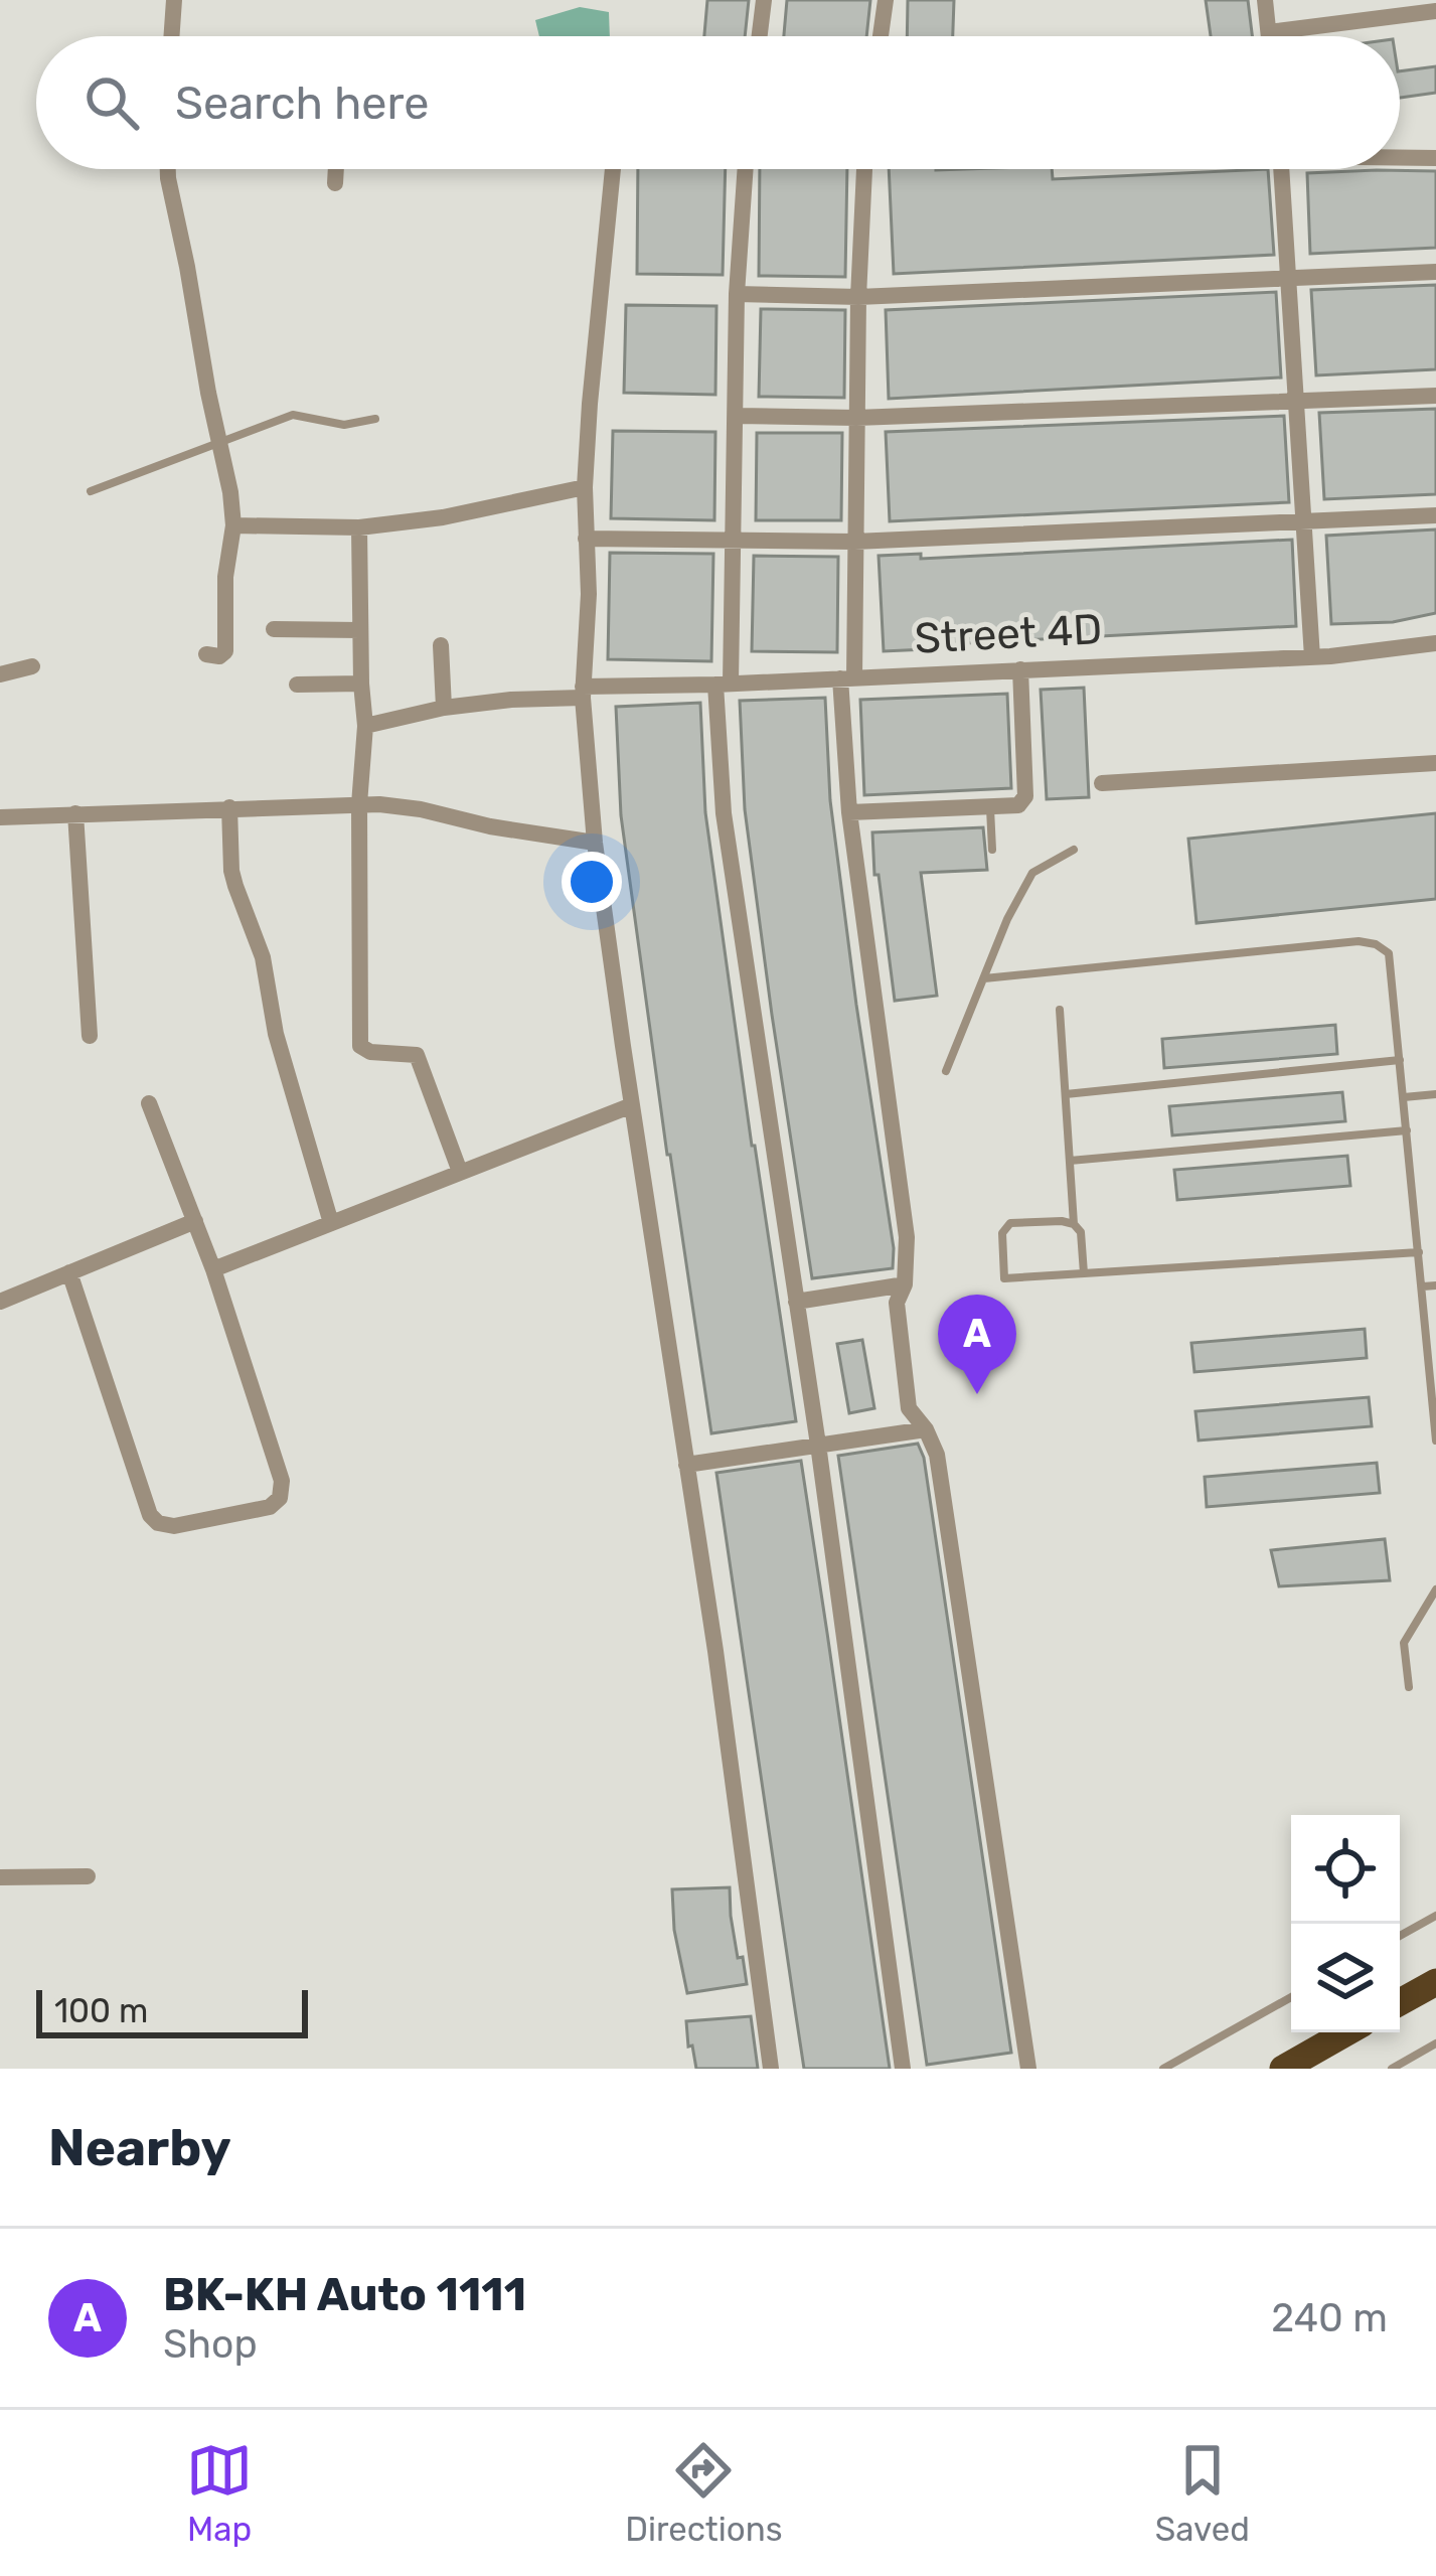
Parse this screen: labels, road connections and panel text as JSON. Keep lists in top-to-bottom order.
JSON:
{
  "streets": {
    "street": ["Street 4D"]
  },
  "scale_bar": "100 m",
  "page": {
    "search": "Search here",
    "pins": "A",
    "scale": "100 m",
    "heading": "Nearby",
    "list": [
      {
        "mark": "A",
        "name": "BK-KH Auto 1111",
        "note": "Shop",
        "value": "240 m"
      }
    ],
    "nav": ["Map", "Directions", "Saved"]
  }
}
